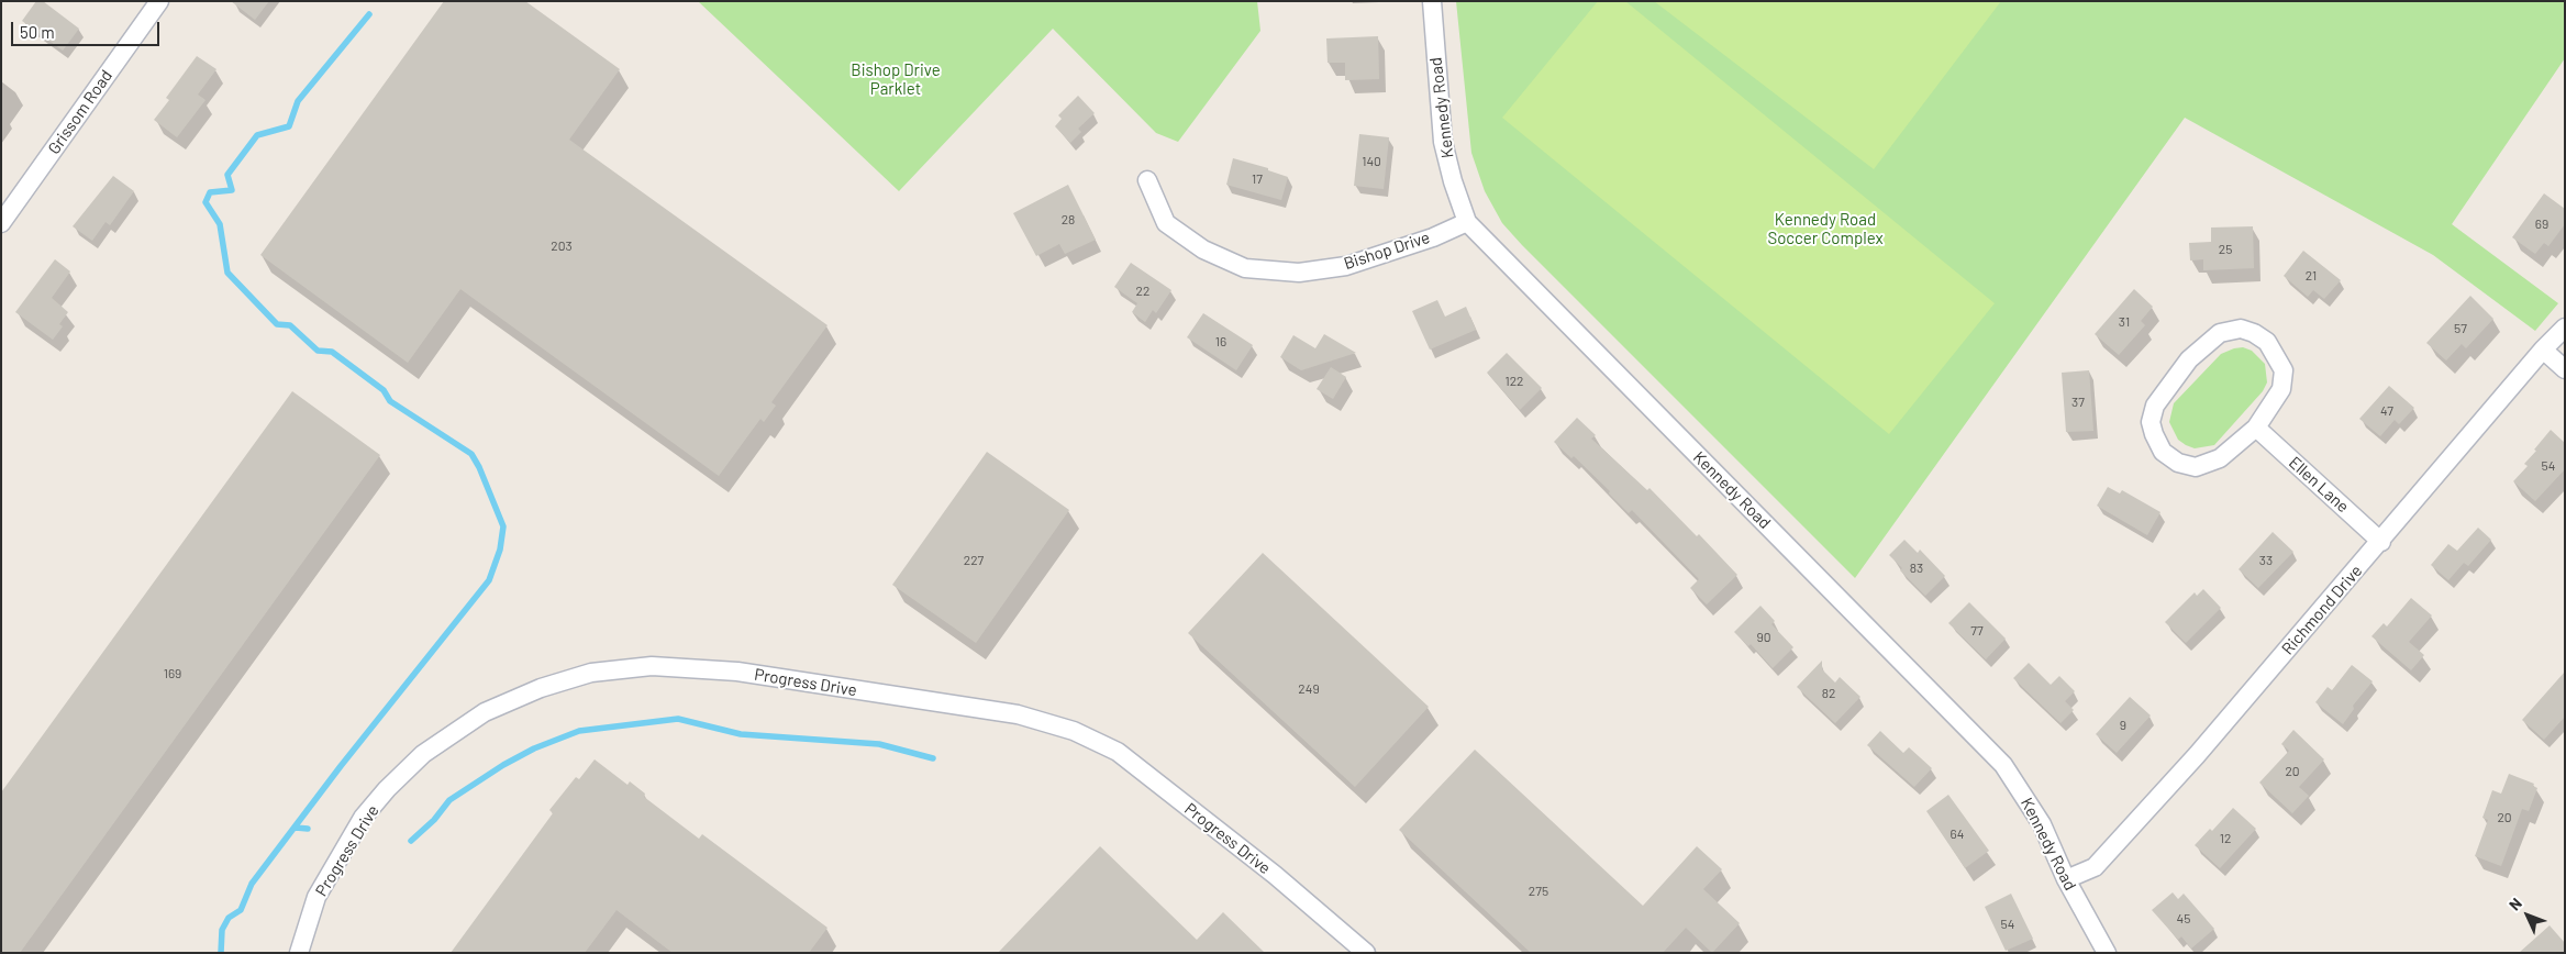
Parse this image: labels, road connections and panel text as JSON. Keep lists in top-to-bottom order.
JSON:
{
  "streets": {
    "street": [
      "Kennedy Road",
      "Grissom Road",
      "Bishop Drive",
      "Ellen Lane",
      "Richmond Drive",
      "Progress Drive"
    ]
  },
  "crossings": [
    ["Kennedy Road", "Bishop Drive"],
    ["Kennedy Road", "Richmond Drive"],
    ["Ellen Lane", "Richmond Drive"]
  ],
  "parks": ["Bishop Drive Parklet", "Kennedy Road Soccer Complex"],
  "house_numbers": [
    "140",
    "17",
    "28",
    "69",
    "203",
    "25",
    "21",
    "22",
    "31",
    "57",
    "16",
    "122",
    "37",
    "47",
    "54",
    "227",
    "33",
    "83",
    "77",
    "90",
    "169",
    "249",
    "82",
    "9",
    "20",
    "20",
    "64",
    "12",
    "275",
    "45",
    "54"
  ],
  "scale_bar": "50 m",
  "north": "top left"
}
